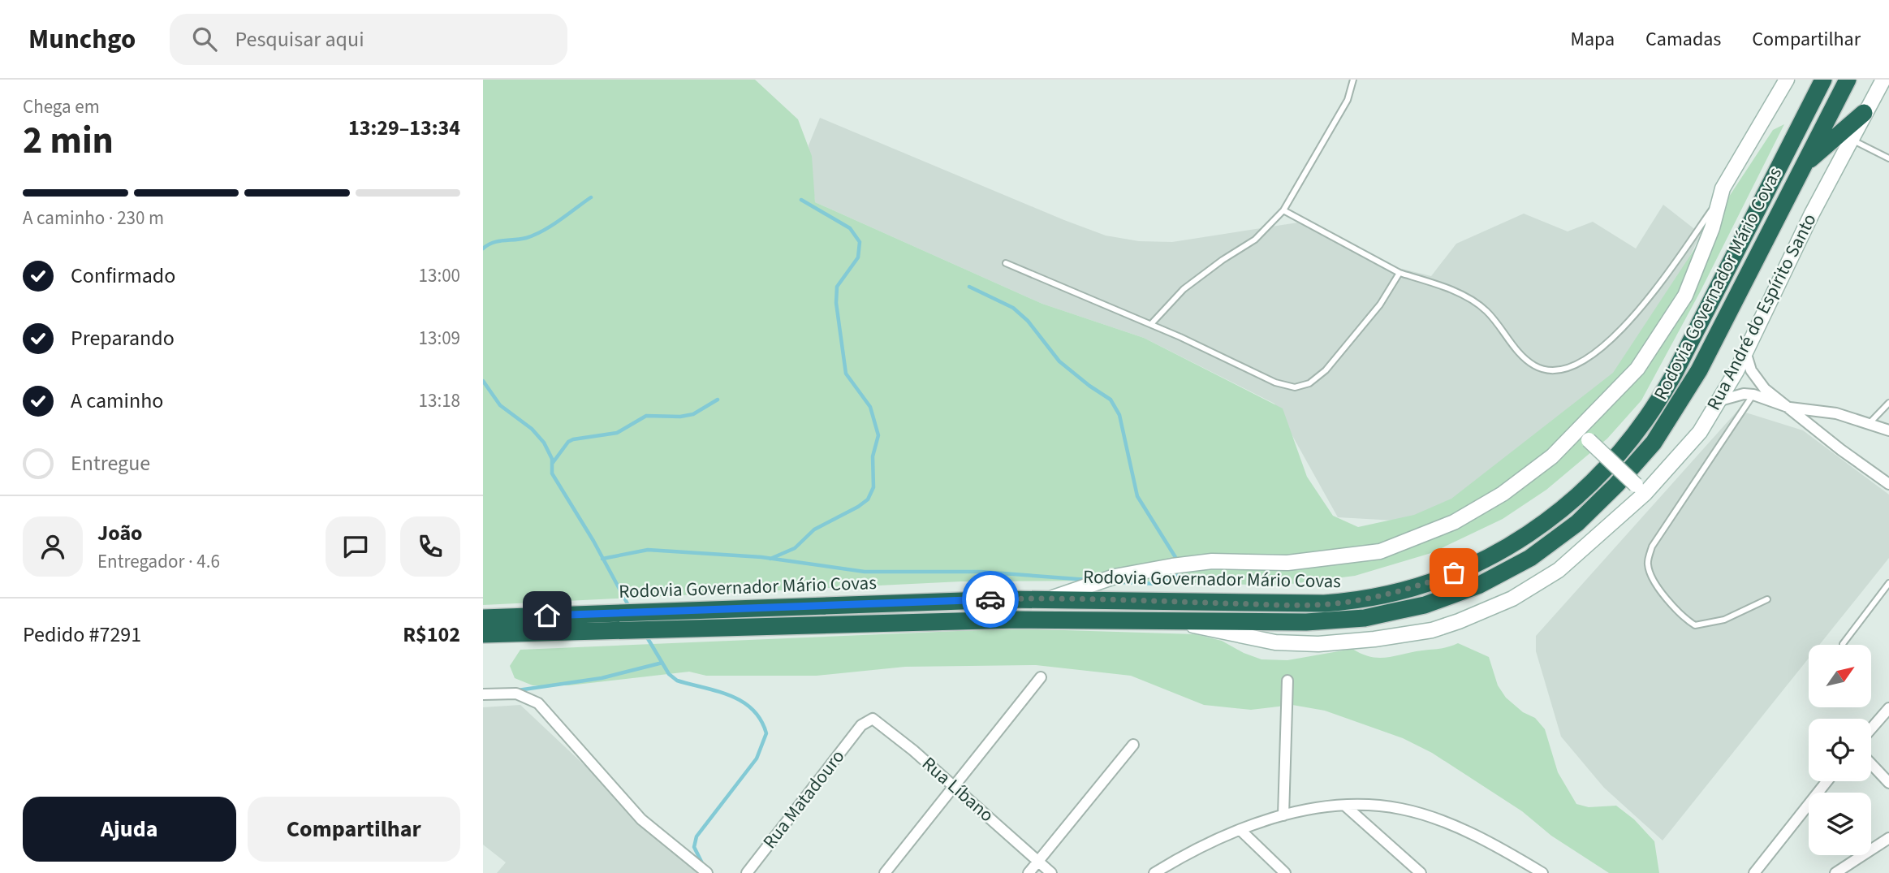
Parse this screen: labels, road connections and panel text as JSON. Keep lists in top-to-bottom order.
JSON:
{
  "streets": {
    "highway": ["Rodovia Governador Mário Covas"],
    "street": ["Rua André do Espírito Santo", "Rua Líbano", "Rua Matadouro"]
  },
  "crossings": [
    ["Rodovia Governador Mário Covas", "Rua André do Espírito Santo"],
    ["Rua Líbano", "Rua Matadouro"]
  ],
  "north": "top right",
  "page": {
    "header": "Munchgo",
    "search": "Pesquisar aqui",
    "nav": ["Mapa", "Camadas", "Compartilhar"],
    "heading": ["2 min", "Chega em", "13:29–13:34"],
    "panel": [
      "João",
      "Entregador · 4.6",
      "Pedido #7291",
      "R$102"
    ],
    "bar": "A caminho · 230 m",
    "list": [
      ["Confirmado", "13:00"],
      ["Preparando", "13:09"],
      ["A caminho", "13:18"],
      "Entregue"
    ],
    "buttons": ["Ajuda", "Compartilhar"]
  }
}
